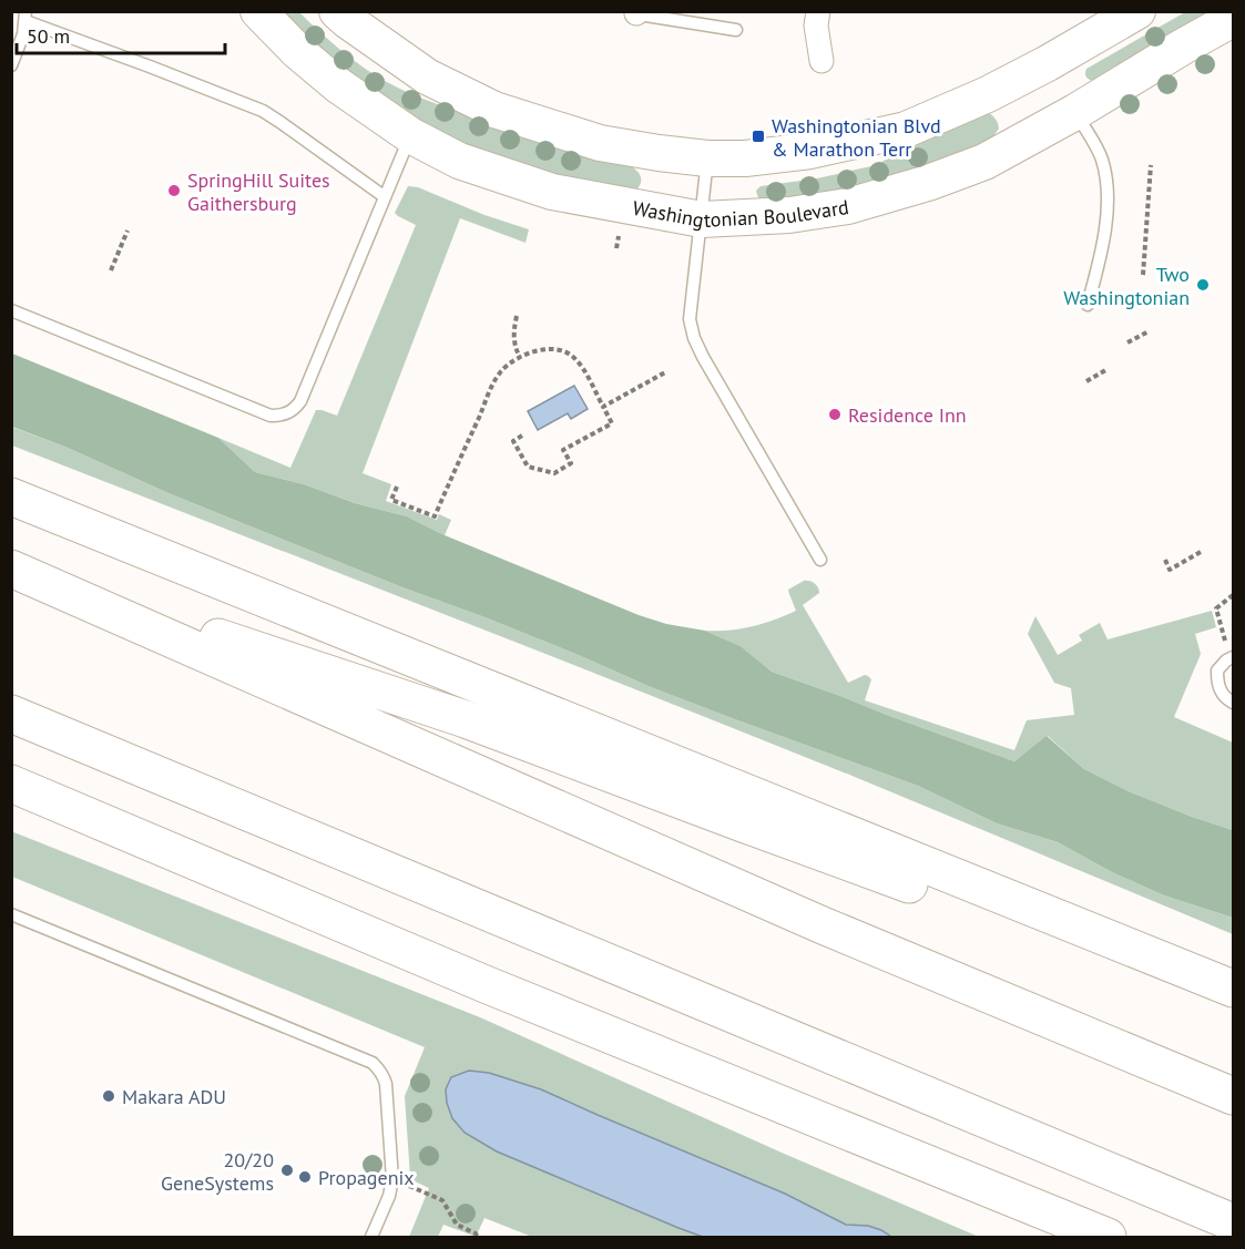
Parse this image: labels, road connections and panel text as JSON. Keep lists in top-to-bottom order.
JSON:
{
  "streets": {
    "street": ["Washingtonian Boulevard"]
  },
  "places": {
    "transit": ["Washingtonian Blvd & Marathon Terr"],
    "other": [
      "SpringHill Suites Gaithersburg",
      "Two Washingtonian",
      "Residence Inn",
      "Makara ADU",
      "20/20 GeneSystems",
      "Propagenix"
    ]
  },
  "scale_bar": "50 m"
}
